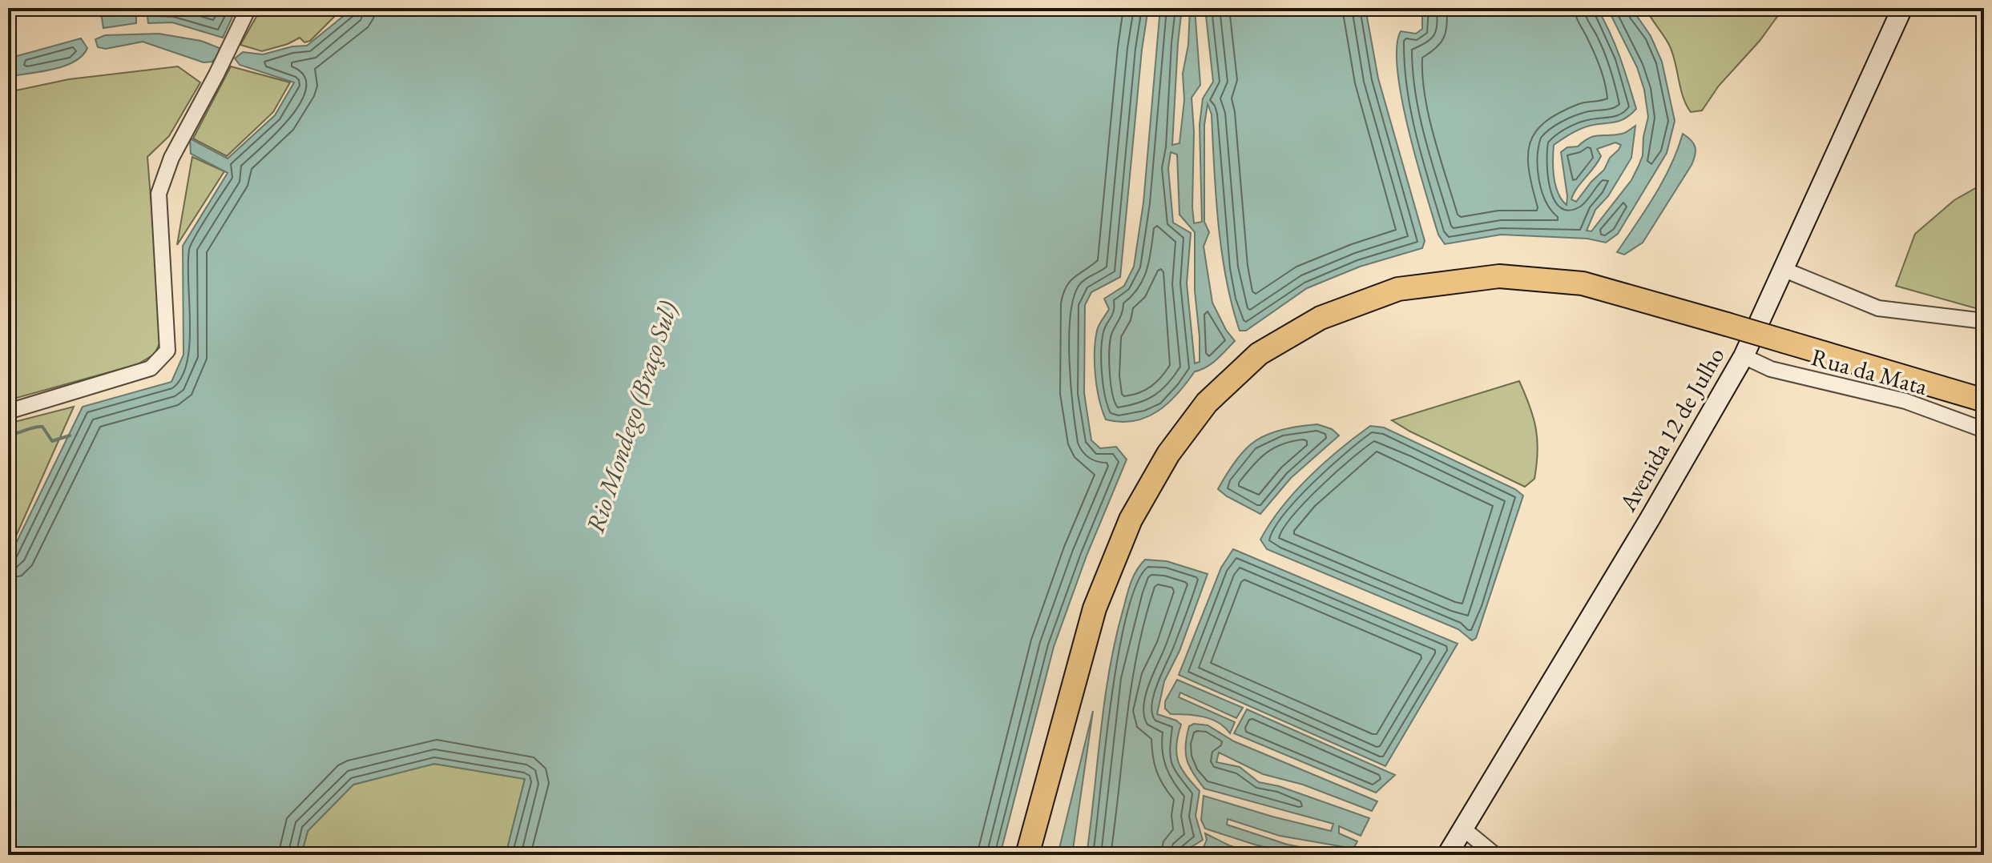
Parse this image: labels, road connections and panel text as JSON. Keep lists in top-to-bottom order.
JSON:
{
  "streets": {
    "main road": ["Avenida 12 de Julho"],
    "street": ["Rua da Mata"]
  },
  "crossings": [
    ["Rua da Mata", "Avenida 12 de Julho"]
  ],
  "water": ["Rio Mondego (Braço Sul)"]
}
